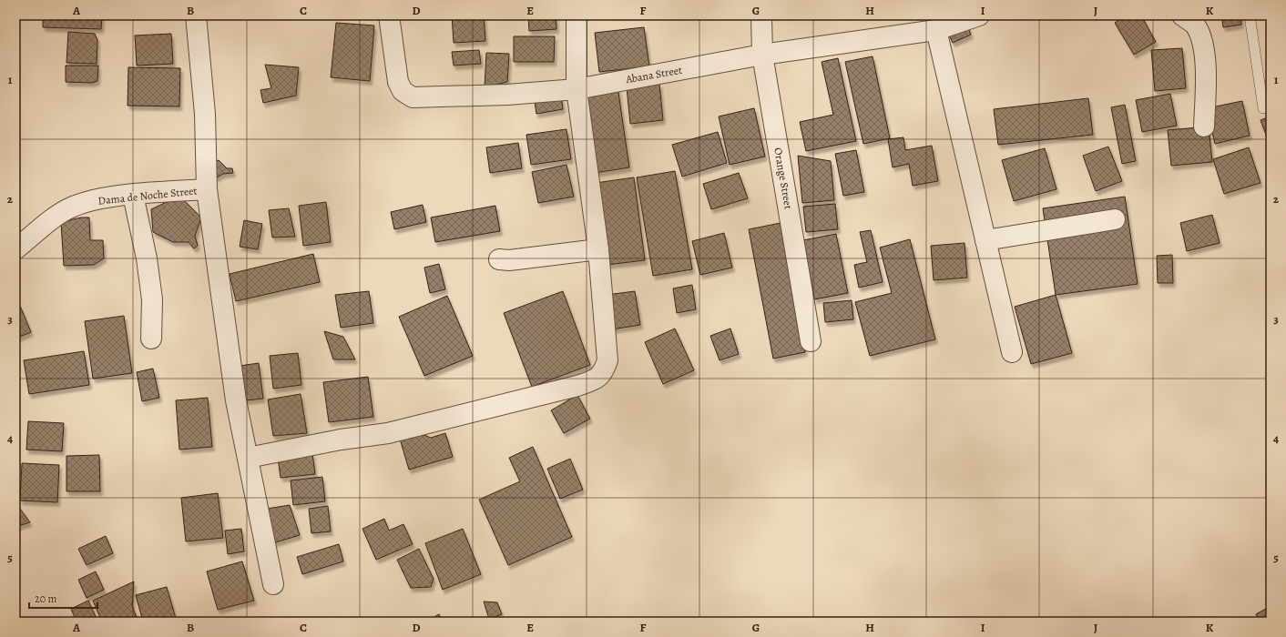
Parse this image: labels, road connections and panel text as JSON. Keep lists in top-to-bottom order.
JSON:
{
  "streets": {
    "street": ["Abana Street", "Orange Street", "Dama de Noche Street"]
  },
  "crossings": [
    ["Abana Street", "Orange Street"]
  ],
  "scale_bar": "20 m",
  "grid": {
    "columns": [
      "A",
      "B",
      "C",
      "D",
      "E",
      "F",
      "G",
      "H",
      "I",
      "J",
      "K"
    ],
    "rows": [
      "1",
      "2",
      "3",
      "4",
      "5"
    ]
  }
}
